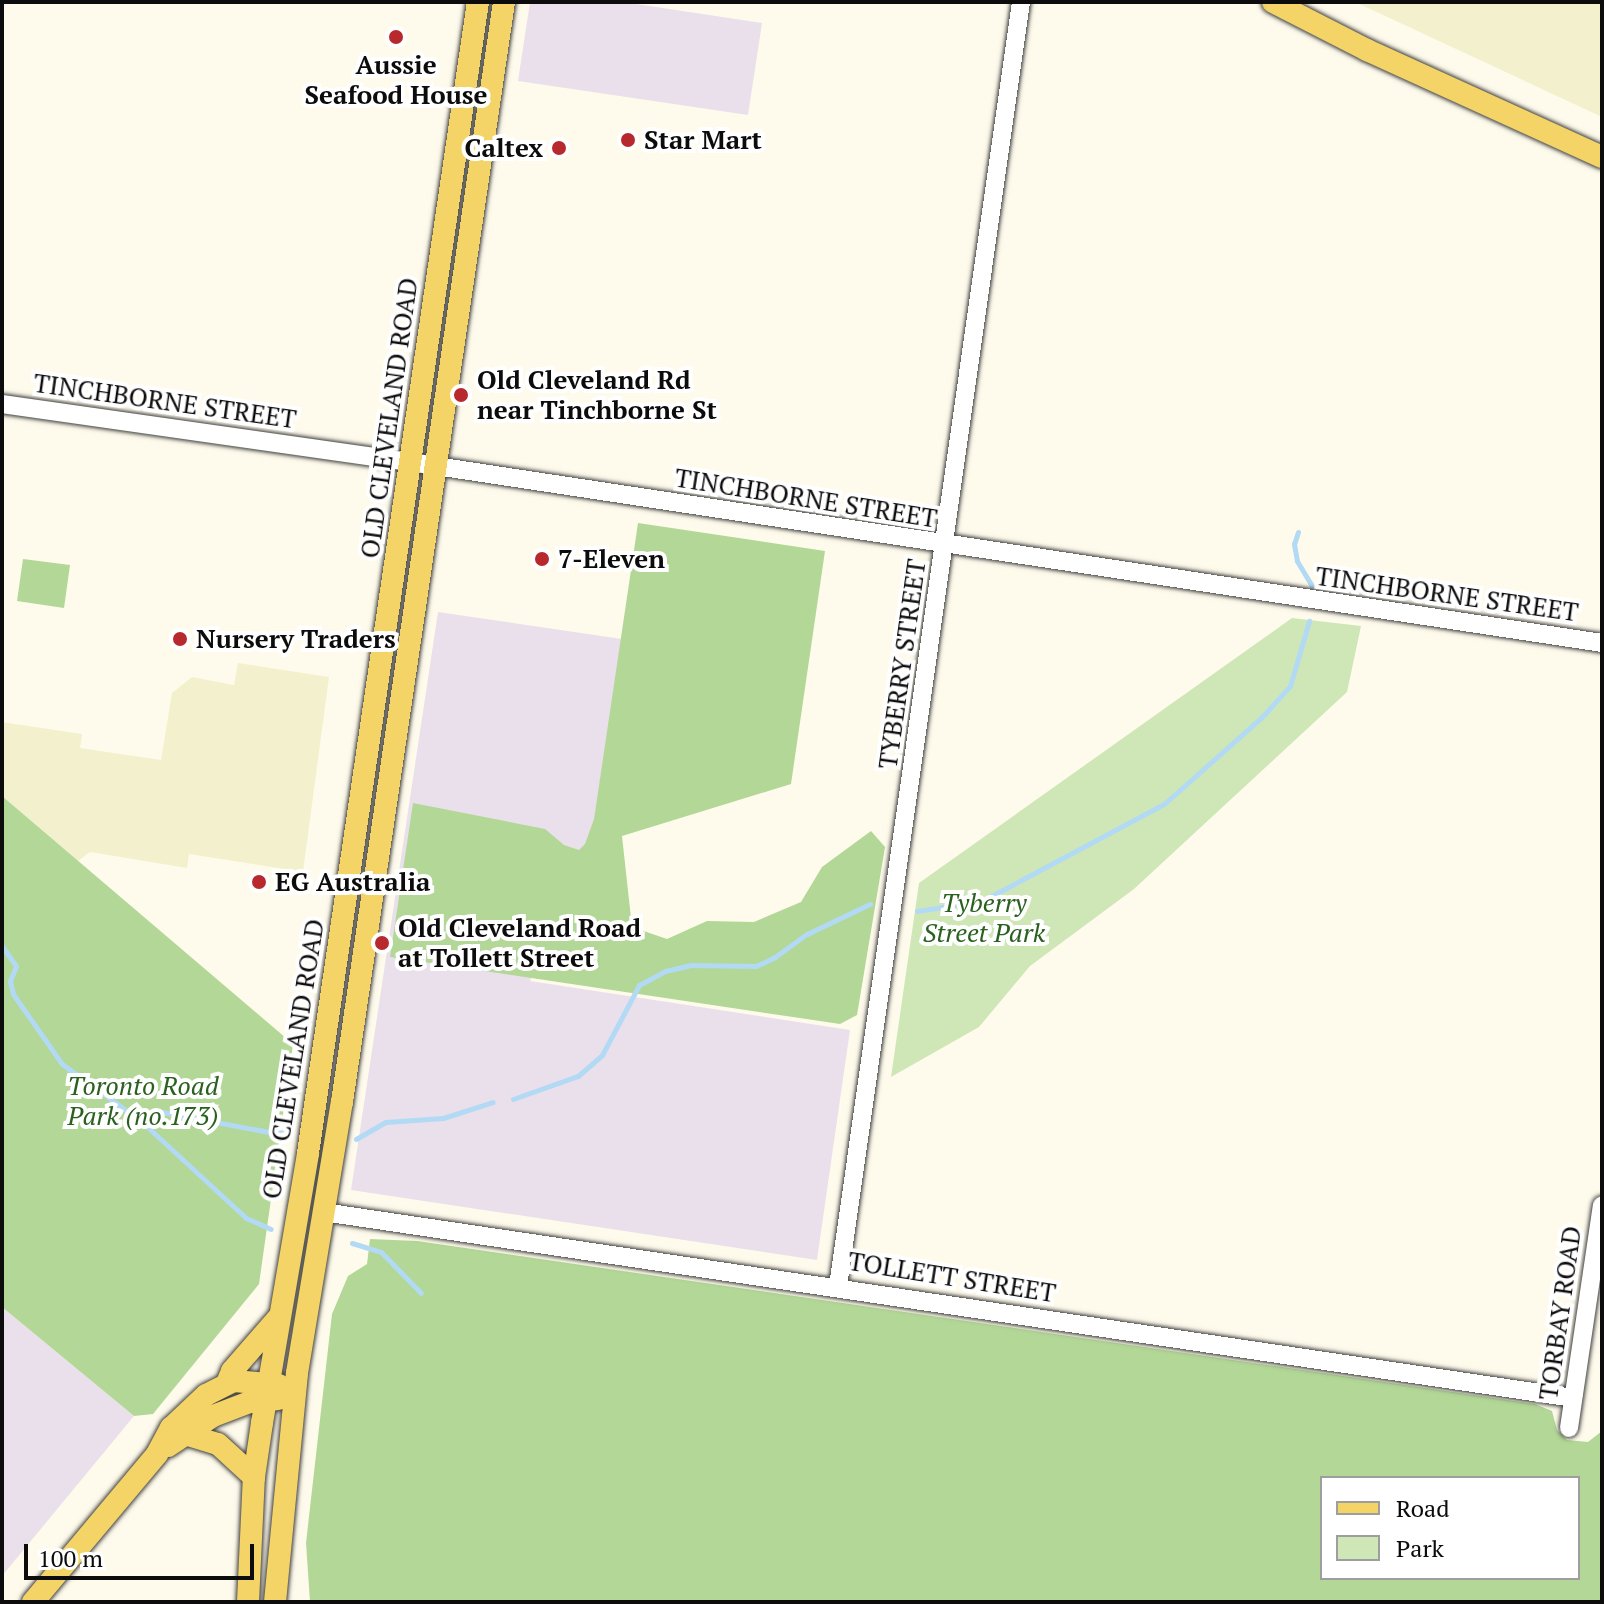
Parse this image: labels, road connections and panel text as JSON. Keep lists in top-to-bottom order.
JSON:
{
  "streets": {
    "main road": ["OLD CLEVELAND ROAD"],
    "street": [
      "TINCHBORNE STREET",
      "TYBERRY STREET",
      "TOLLETT STREET",
      "TORBAY ROAD"
    ]
  },
  "crossings": [
    ["TINCHBORNE STREET", "OLD CLEVELAND ROAD"],
    ["TINCHBORNE STREET", "TYBERRY STREET"],
    ["OLD CLEVELAND ROAD", "TOLLETT STREET"],
    ["TYBERRY STREET", "TOLLETT STREET"],
    ["TOLLETT STREET", "TORBAY ROAD"]
  ],
  "parks": ["Tyberry Street Park", "Toronto Road Park (no.173)"],
  "places": [
    "Aussie Seafood House",
    "Star Mart",
    "Caltex",
    "Old Cleveland Rd near Tinchborne St",
    "7-Eleven",
    "Nursery Traders",
    "EG Australia",
    "Old Cleveland Road at Tollett Street"
  ],
  "legend": ["Road", "Park"],
  "scale_bar": "100 m"
}
